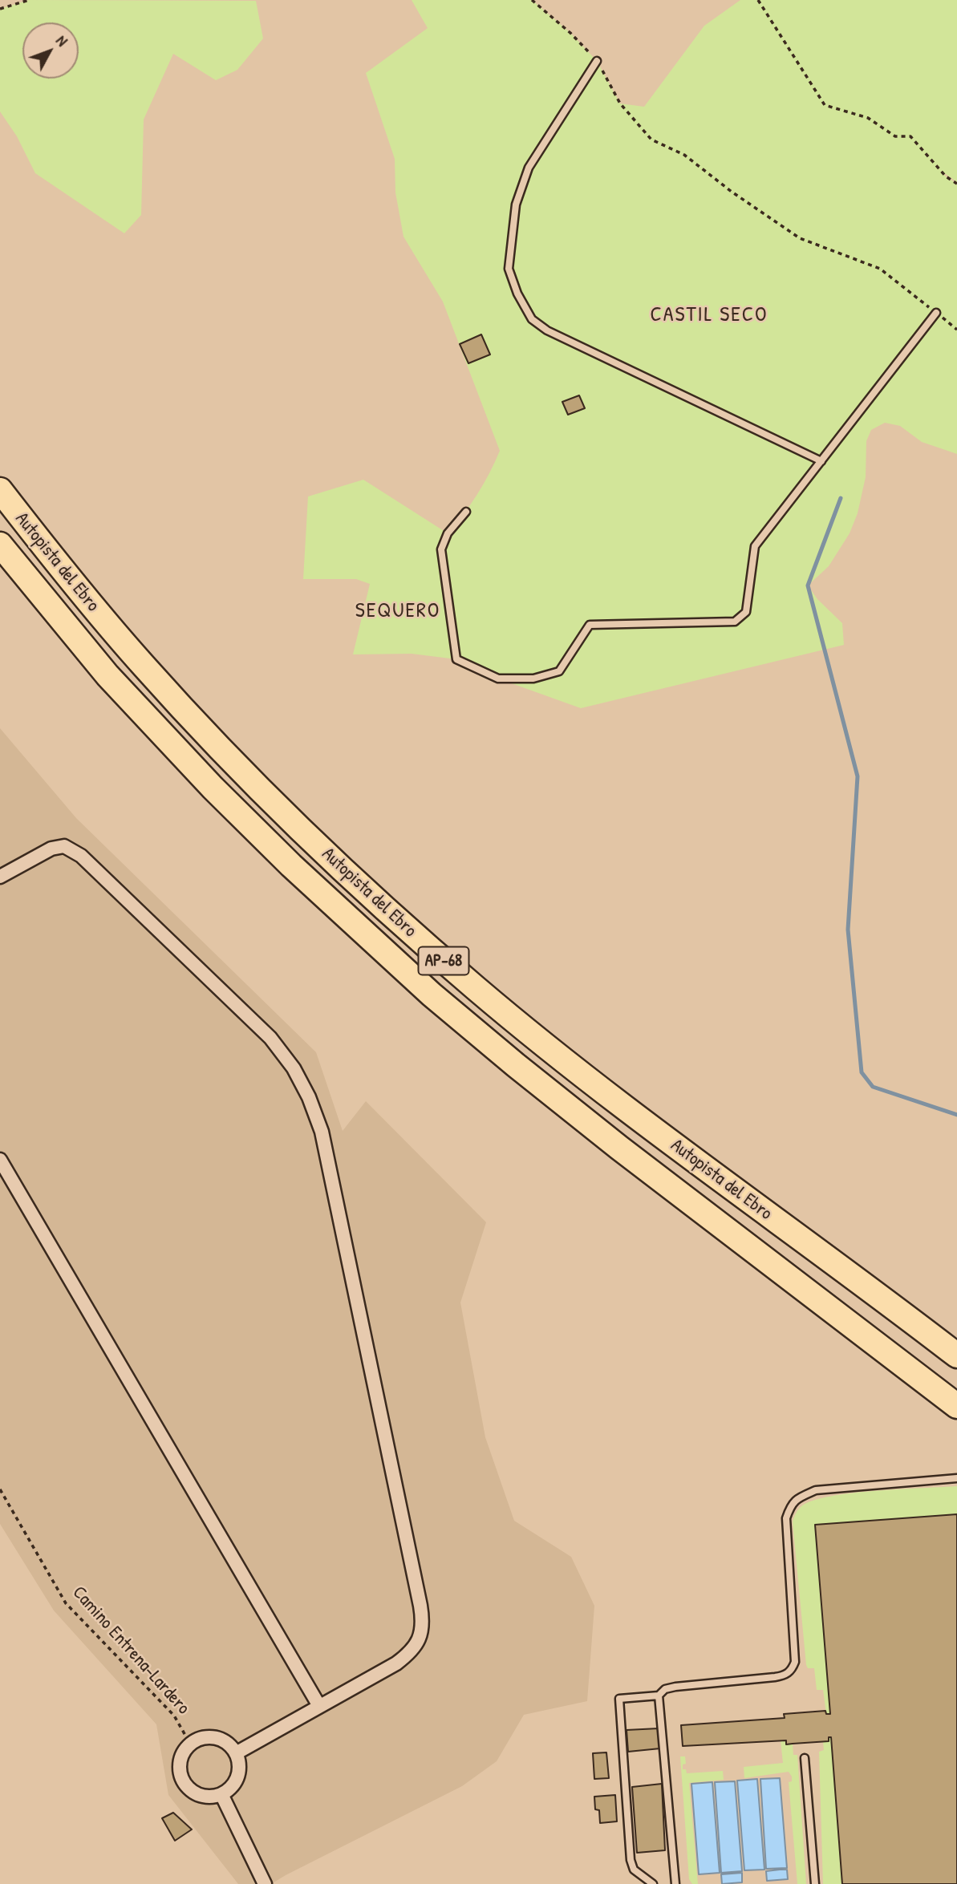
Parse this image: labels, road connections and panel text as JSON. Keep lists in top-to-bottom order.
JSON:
{
  "streets": {
    "highway": ["Autopista del Ebro", "AP-68"],
    "path": ["Camino Entrena-Lardero"]
  },
  "districts": ["CASTIL SECO", "SEQUERO"],
  "north": "top right"
}
